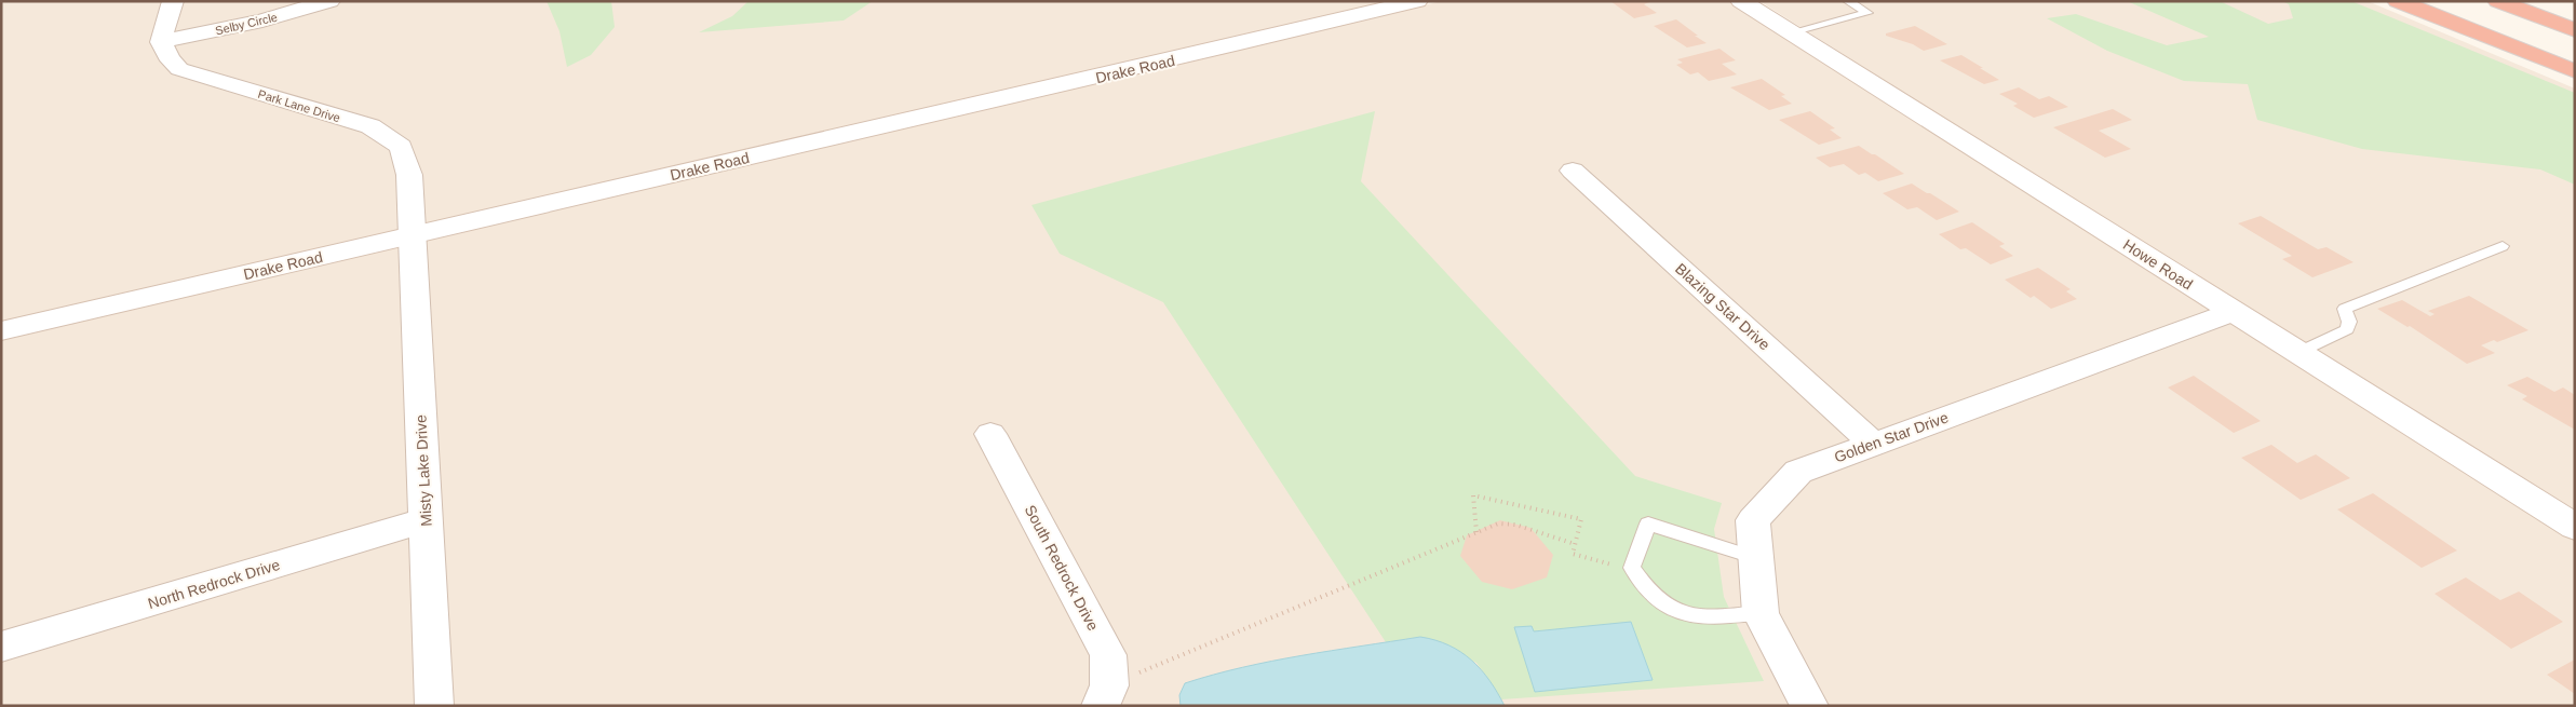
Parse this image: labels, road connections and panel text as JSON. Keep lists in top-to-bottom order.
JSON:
{
  "streets": {
    "street": [
      "Selby Circle",
      "Drake Road",
      "Park Lane Drive",
      "Howe Road",
      "Blazing Star Drive",
      "Golden Star Drive",
      "Misty Lake Drive",
      "South Redrock Drive",
      "North Redrock Drive"
    ]
  },
  "crossings": [
    ["Selby Circle", "Park Lane Drive"],
    ["Drake Road", "Park Lane Drive"],
    ["Drake Road", "Misty Lake Drive"],
    ["Park Lane Drive", "Misty Lake Drive"],
    ["Howe Road", "Golden Star Drive"],
    ["Blazing Star Drive", "Golden Star Drive"],
    ["Misty Lake Drive", "North Redrock Drive"]
  ]
}
